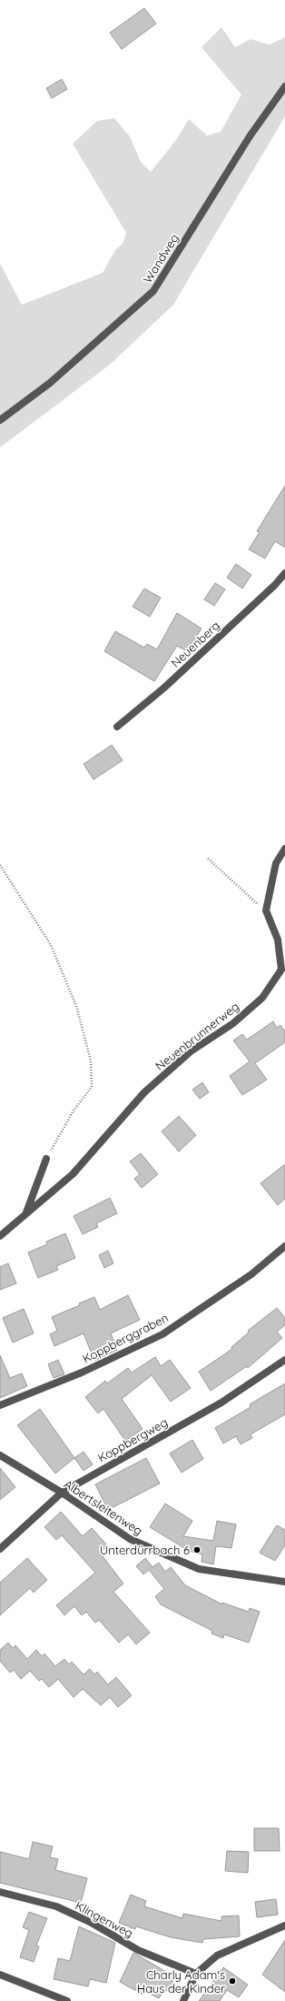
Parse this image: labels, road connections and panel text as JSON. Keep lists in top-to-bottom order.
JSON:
{
  "streets": {
    "street": [
      "Wandweg",
      "Neuenberg",
      "Neuenbrunnerweg",
      "Koppberggraben",
      "Koppbergweg",
      "Albertsleitenweg",
      "Klingenweg"
    ]
  },
  "crossings": [
    ["Koppbergweg", "Albertsleitenweg"]
  ],
  "places": ["Unterdürrbach 6", "Charly Adam's Haus der Kinder"]
}
